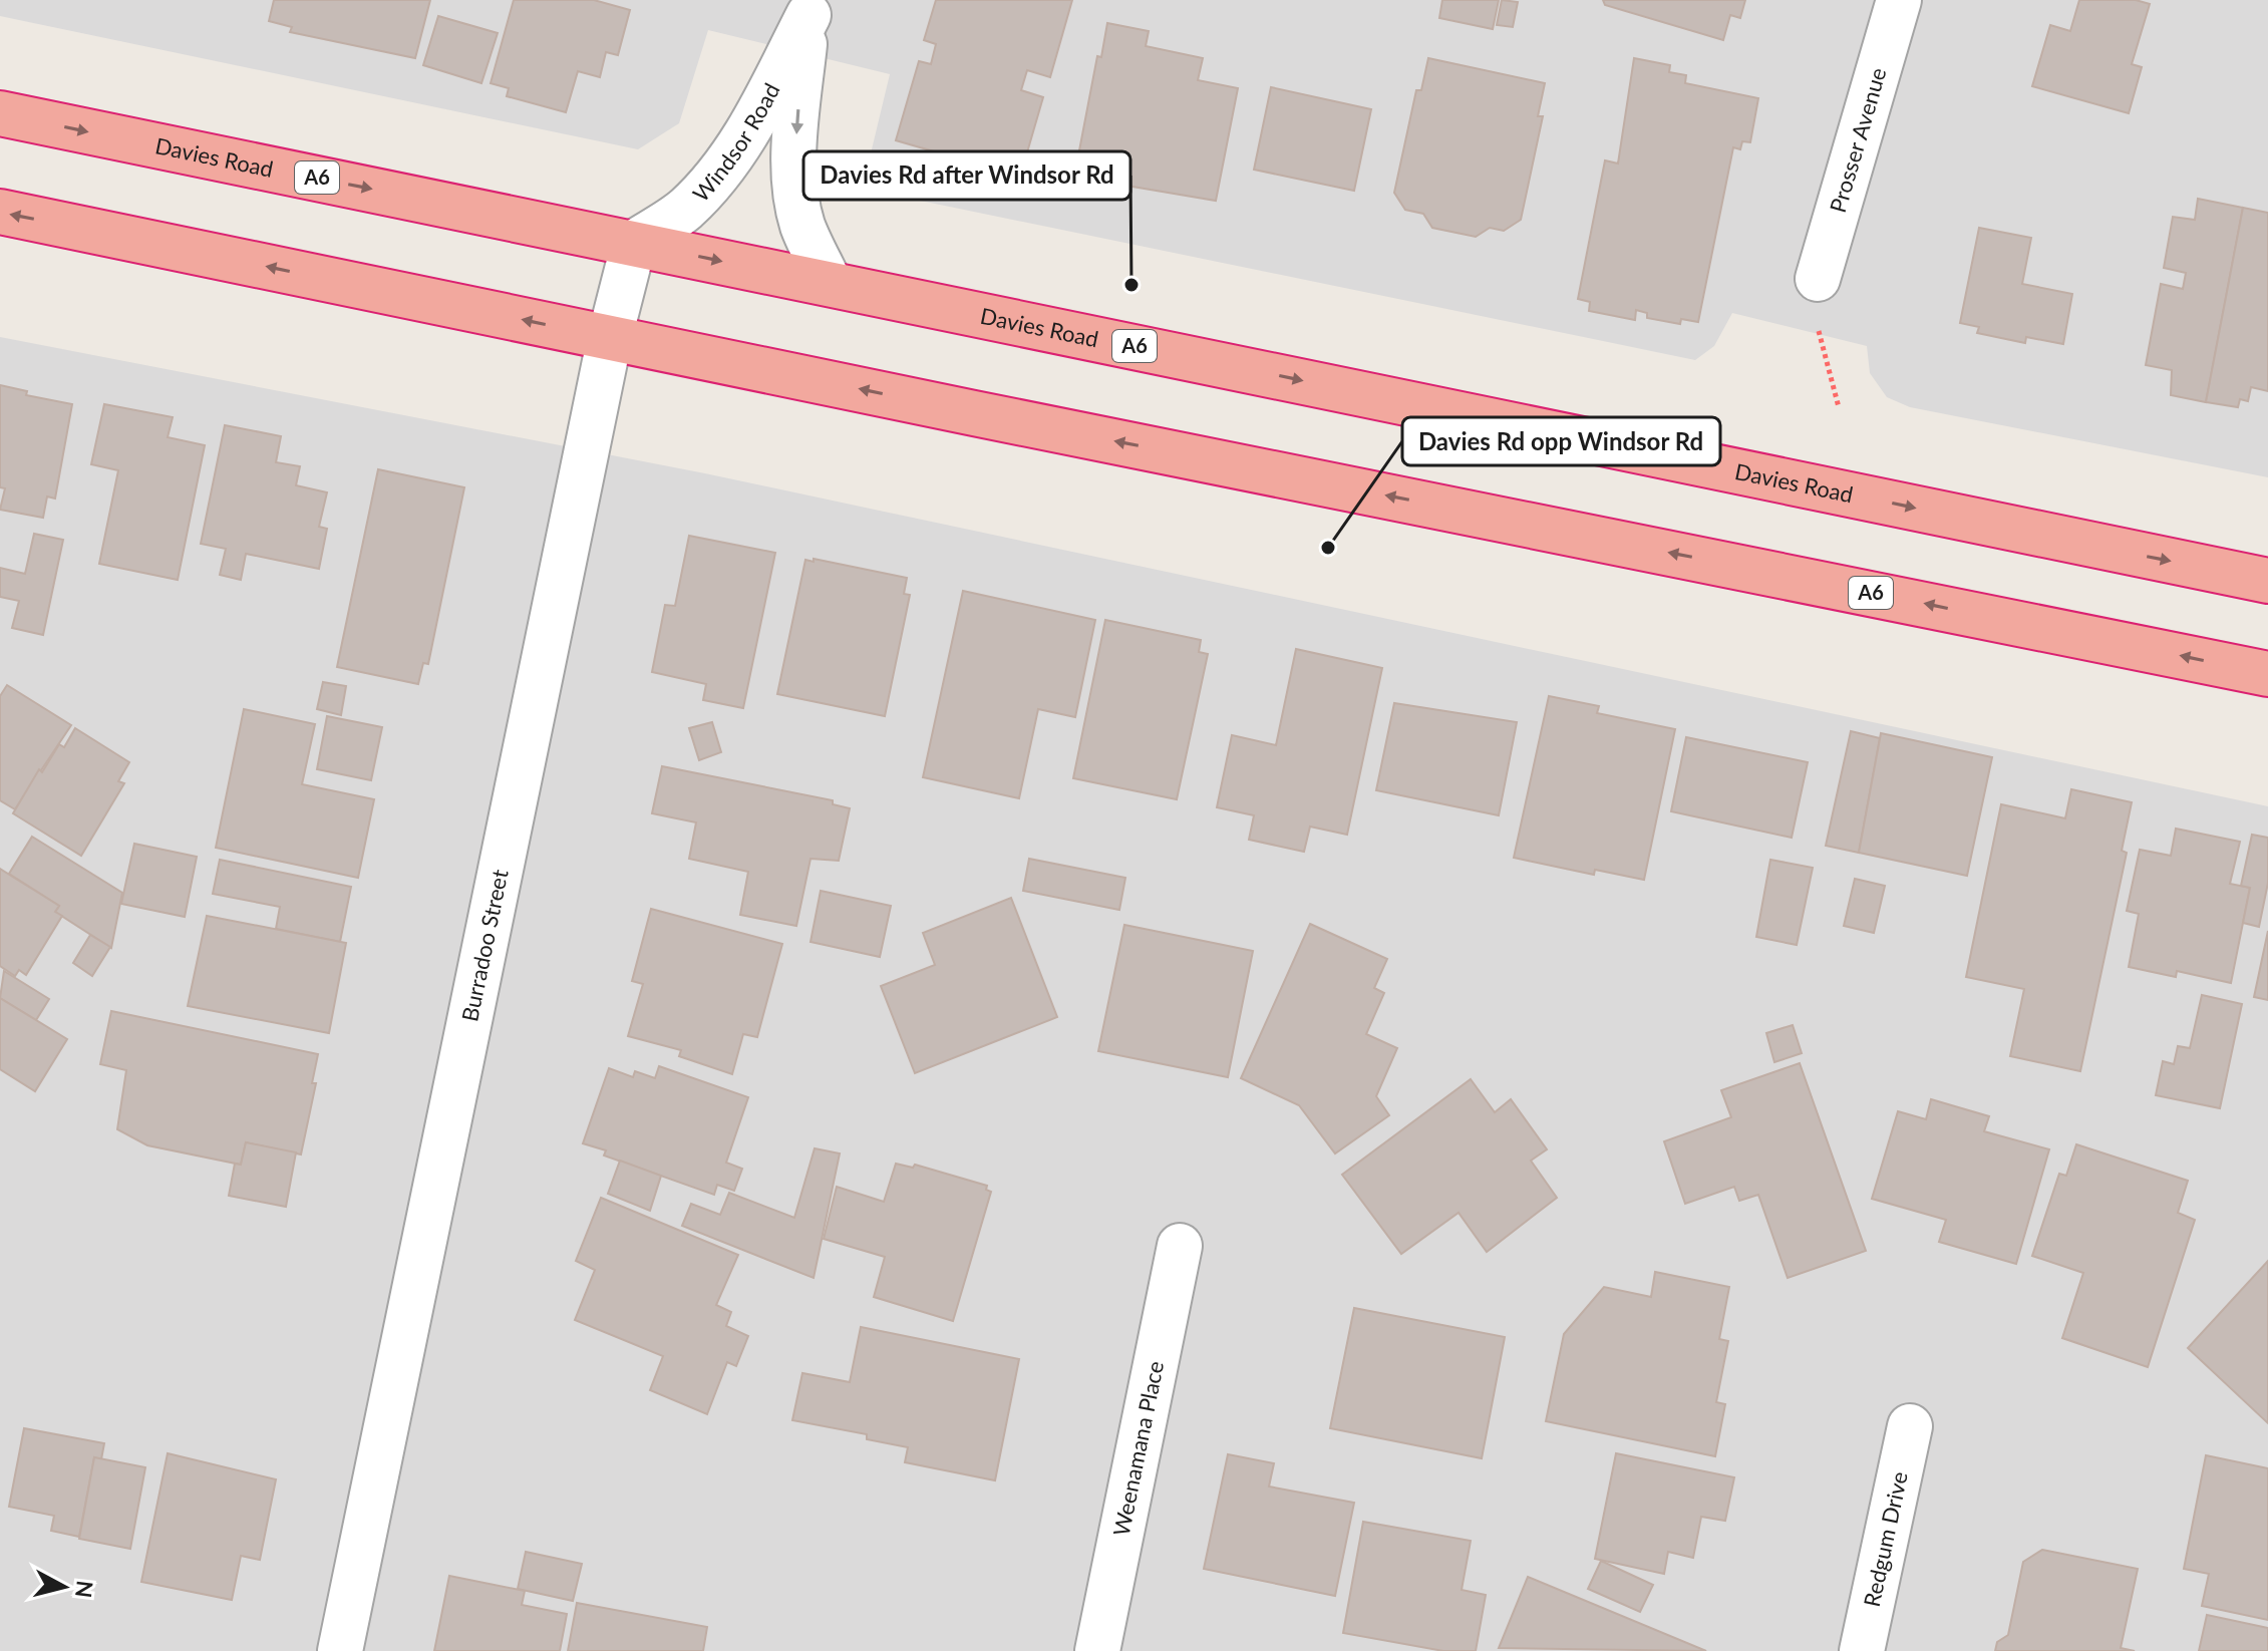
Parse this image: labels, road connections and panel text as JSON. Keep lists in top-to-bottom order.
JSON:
{
  "streets": {
    "highway": ["Davies Road", "A6"],
    "street": [
      "Windsor Road",
      "Prosser Avenue",
      "Burradoo Street",
      "Weenamana Place",
      "Redgum Drive"
    ]
  },
  "crossings": [
    ["Windsor Road", "Davies Road"],
    ["Windsor Road", "Burradoo Street"],
    ["Davies Road", "Burradoo Street"],
    ["A6", "Burradoo Street"]
  ],
  "one_way": ["Windsor Road"],
  "places": ["Davies Rd after Windsor Rd", "Davies Rd opp Windsor Rd"],
  "north": "right"
}
